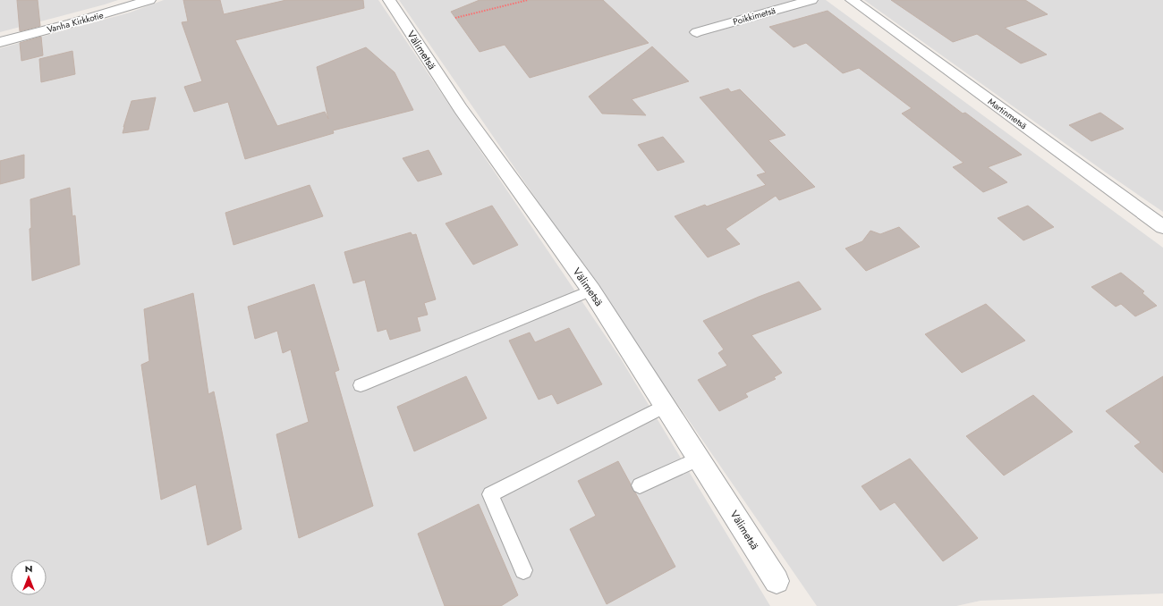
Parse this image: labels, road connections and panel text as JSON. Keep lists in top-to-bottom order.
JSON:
{
  "streets": {
    "street": [
      "Poikkimetsä",
      "Vanha Kirkkotie",
      "Välimetsä",
      "Martinmetsä"
    ]
  },
  "north": "top"
}
